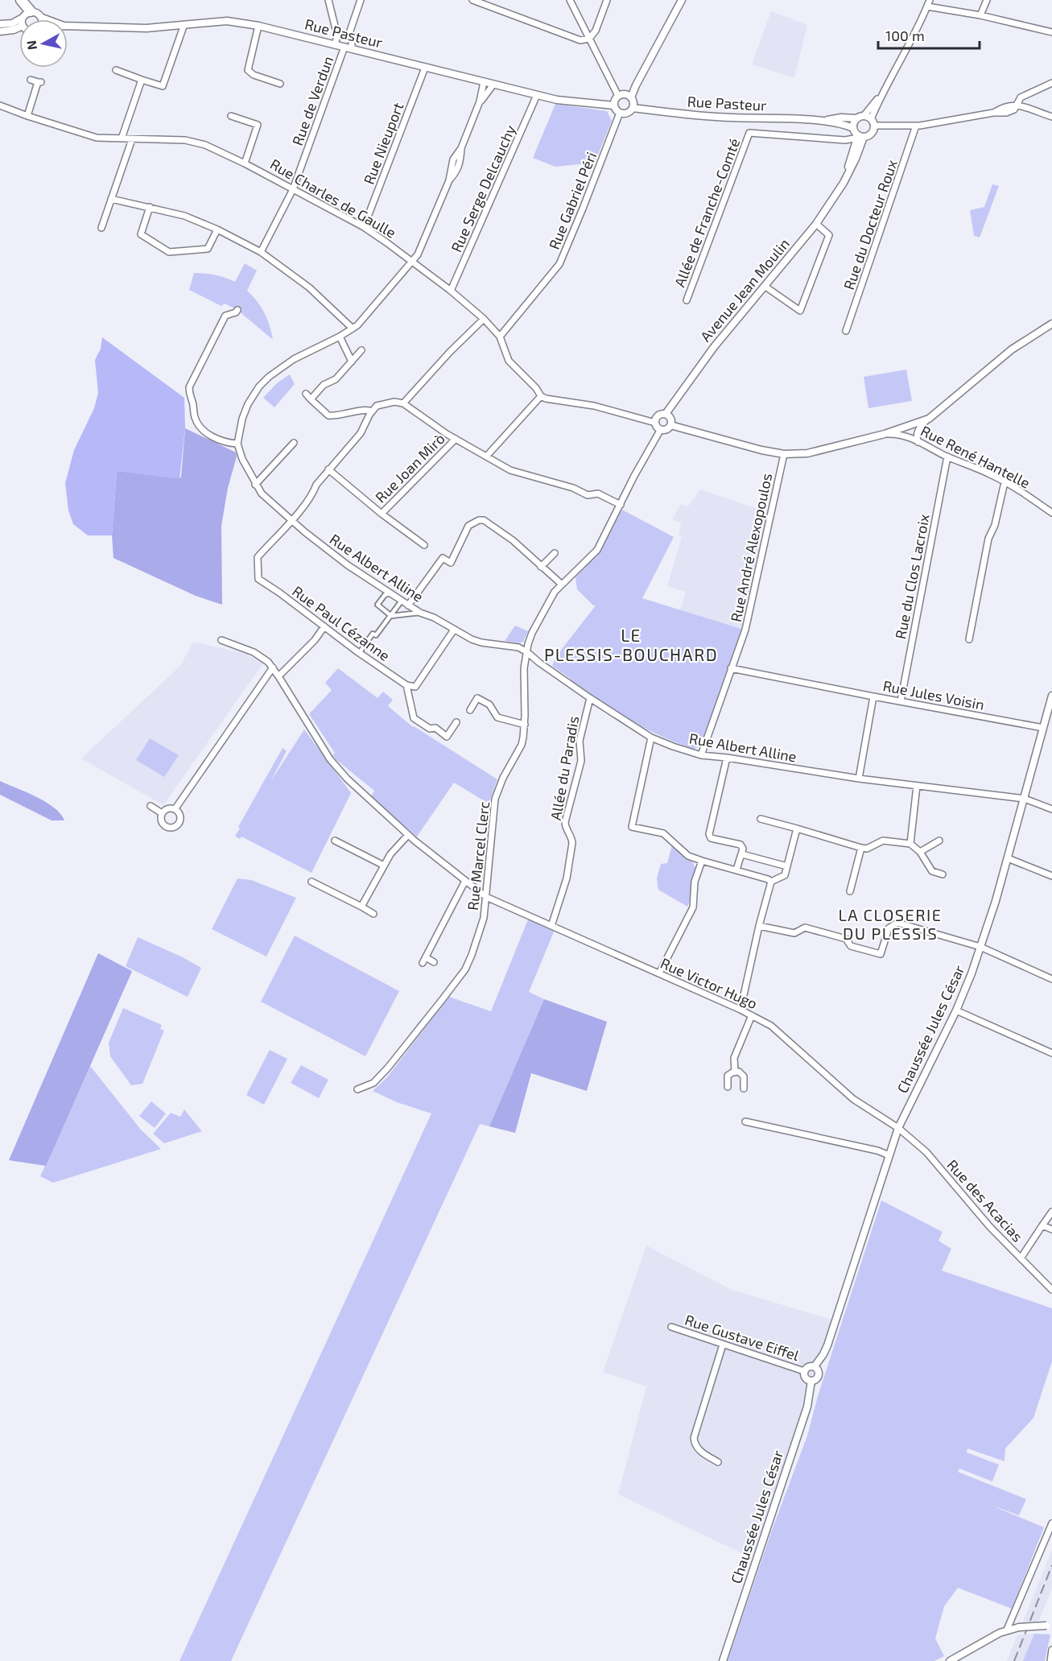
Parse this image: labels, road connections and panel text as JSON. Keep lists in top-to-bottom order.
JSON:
{
  "streets": {
    "street": [
      "Rue Pasteur",
      "Rue de Verdun",
      "Rue Nieuport",
      "Rue Serge Delcauchy",
      "Rue Charles de Gaulle",
      "Rue Gabriel Péri",
      "Allée de Franche-Comté",
      "Rue du Docteur Roux",
      "Avenue Jean Moulin",
      "Rue René Hantelle",
      "Rue Joan Mirò",
      "Rue André Alexopoulos",
      "Rue Albert Alline",
      "Rue du Clos Lacroix",
      "Rue Paul Cézanne",
      "Rue Jules Voisin",
      "Allée du Paradis",
      "Rue Marcel Clerc",
      "Rue Victor Hugo",
      "Chaussée Jules César",
      "Rue des Acacias",
      "Rue Gustave Eiffel"
    ]
  },
  "crossings": [
    ["Rue Pasteur", "Rue de Verdun"],
    ["Rue Pasteur", "Rue Nieuport"],
    ["Rue Pasteur", "Rue Serge Delcauchy"],
    ["Rue Pasteur", "Rue Gabriel Péri"],
    ["Rue Pasteur", "Allée de Franche-Comté"],
    ["Rue Pasteur", "Avenue Jean Moulin"],
    ["Rue de Verdun", "Rue Charles de Gaulle"],
    ["Rue Nieuport", "Rue Charles de Gaulle"],
    ["Rue Serge Delcauchy", "Rue Charles de Gaulle"],
    ["Rue Charles de Gaulle", "Rue Gabriel Péri"],
    ["Allée de Franche-Comté", "Avenue Jean Moulin"],
    ["Avenue Jean Moulin", "Rue Marcel Clerc"],
    ["Rue René Hantelle", "Rue du Clos Lacroix"],
    ["Rue André Alexopoulos", "Rue Albert Alline"],
    ["Rue Albert Alline", "Rue Paul Cézanne"],
    ["Rue Albert Alline", "Rue Jules Voisin"],
    ["Rue Albert Alline", "Allée du Paradis"],
    ["Rue Albert Alline", "Rue Marcel Clerc"],
    ["Rue Albert Alline", "Chaussée Jules César"],
    ["Rue du Clos Lacroix", "Rue Jules Voisin"],
    ["Rue Jules Voisin", "Chaussée Jules César"],
    ["Allée du Paradis", "Rue Victor Hugo"],
    ["Rue Marcel Clerc", "Rue Victor Hugo"],
    ["Rue Victor Hugo", "Chaussée Jules César"],
    ["Rue Victor Hugo", "Rue des Acacias"],
    ["Chaussée Jules César", "Rue des Acacias"],
    ["Chaussée Jules César", "Rue Gustave Eiffel"]
  ],
  "districts": ["LE PLESSIS-BOUCHARD", "LA CLOSERIE DU PLESSIS"],
  "scale_bar": "100 m",
  "north": "left"
}
